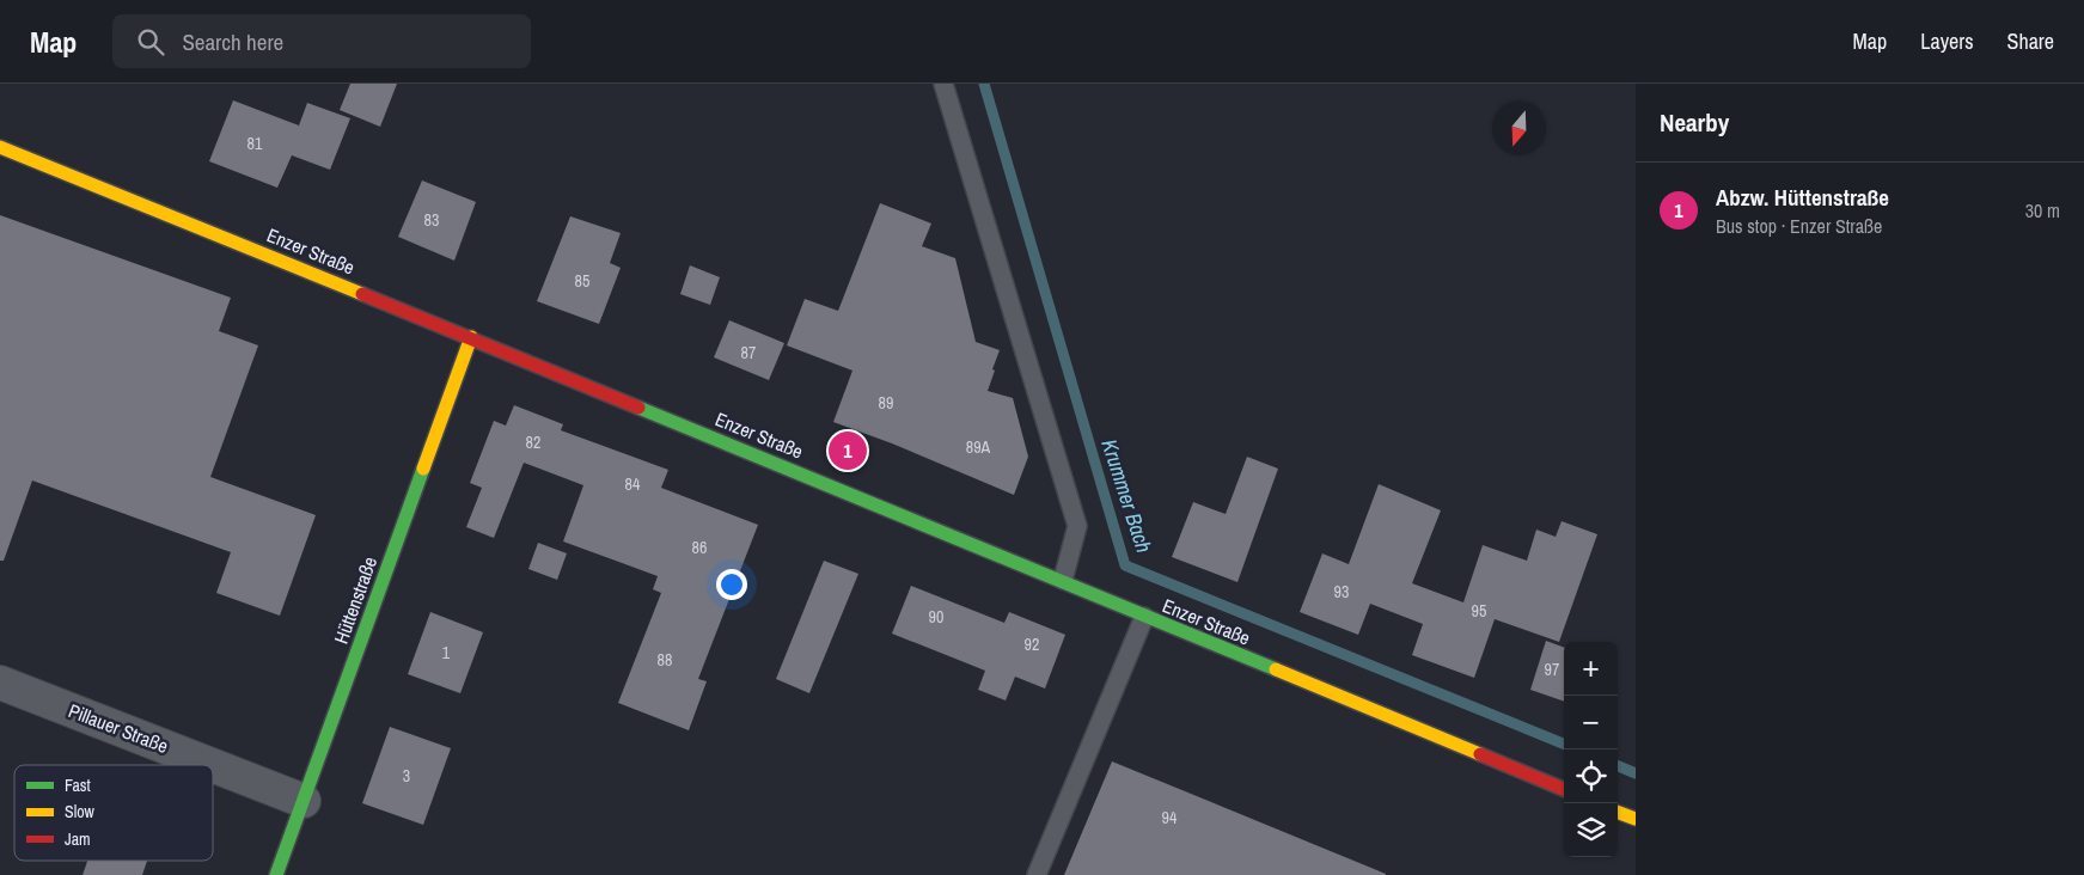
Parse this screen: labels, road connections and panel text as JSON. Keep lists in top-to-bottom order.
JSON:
{
  "streets": {
    "main road": ["Enzer Straße", "Hüttenstraße"],
    "street": ["Pillauer Straße"]
  },
  "crossings": [
    ["Enzer Straße", "Hüttenstraße"],
    ["Hüttenstraße", "Pillauer Straße"]
  ],
  "water": ["Krummer Bach"],
  "house_numbers": [
    "81",
    "83",
    "85",
    "87",
    "89",
    "82",
    "89A",
    "84",
    "86",
    "93",
    "95",
    "90",
    "92",
    "1",
    "88",
    "97",
    "3",
    "94"
  ],
  "legend": ["Fast", "Slow", "Jam"],
  "north": "bottom",
  "page": {
    "header": "Map",
    "search": "Search here",
    "nav": ["Map", "Layers", "Share"],
    "heading": "Nearby",
    "list": [
      {
        "mark": "1",
        "name": "Abzw. Hüttenstraße",
        "note": "Bus stop · Enzer Straße",
        "value": "30 m"
      }
    ],
    "pins": "1",
    "map_buttons": ["+", "−"]
  }
}
